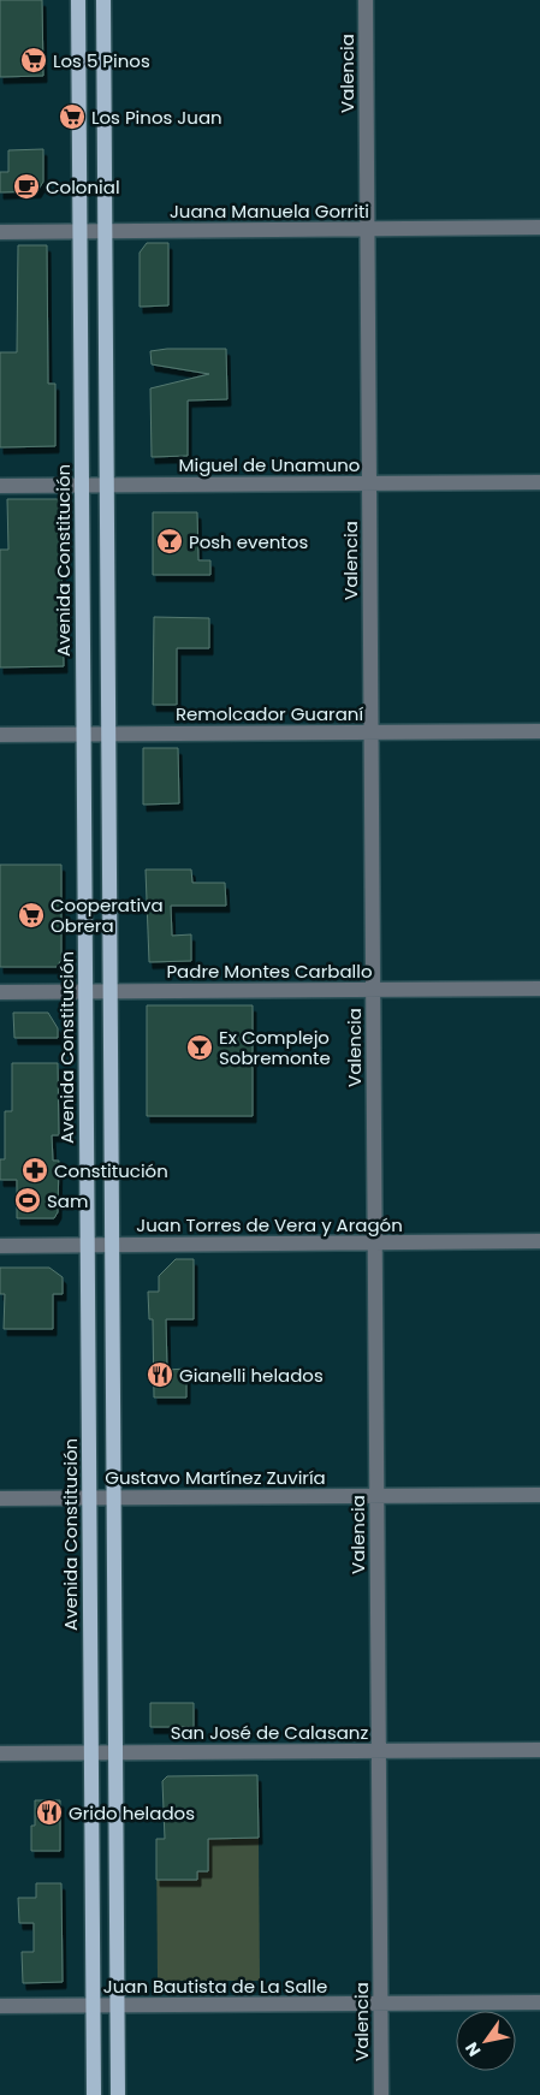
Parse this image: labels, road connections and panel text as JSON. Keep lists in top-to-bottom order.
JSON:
{
  "streets": {
    "main road": ["Avenida Constitución"],
    "street": [
      "Valencia",
      "Juana Manuela Gorriti",
      "Miguel de Unamuno",
      "Remolcador Guaraní",
      "Padre Montes Carballo",
      "Juan Torres de Vera y Aragón",
      "Gustavo Martínez Zuviría",
      "San José de Calasanz",
      "Juan Bautista de La Salle"
    ]
  },
  "crossings": [
    ["Valencia", "Juana Manuela Gorriti"],
    ["Valencia", "Miguel de Unamuno"],
    ["Valencia", "Remolcador Guaraní"],
    ["Valencia", "Padre Montes Carballo"],
    ["Valencia", "Juan Torres de Vera y Aragón"],
    ["Valencia", "Gustavo Martínez Zuviría"],
    ["Valencia", "San José de Calasanz"],
    ["Valencia", "Juan Bautista de La Salle"],
    ["Juana Manuela Gorriti", "Avenida Constitución"],
    ["Miguel de Unamuno", "Avenida Constitución"],
    ["Avenida Constitución", "Remolcador Guaraní"],
    ["Avenida Constitución", "Padre Montes Carballo"],
    ["Avenida Constitución", "Juan Torres de Vera y Aragón"],
    ["Avenida Constitución", "Gustavo Martínez Zuviría"],
    ["Avenida Constitución", "San José de Calasanz"],
    ["Avenida Constitución", "Juan Bautista de La Salle"]
  ],
  "places": {
    "supermarket": ["Los 5 Pinos", "Los Pinos Juan", "Cooperativa Obrera"],
    "cafe": ["Colonial"],
    "bar": ["Posh eventos", "Ex Complejo Sobremonte"],
    "pharmacy": ["Constitución"],
    "sports": ["Sam"],
    "restaurant": ["Gianelli helados", "Grido helados"]
  },
  "north": "bottom left"
}
